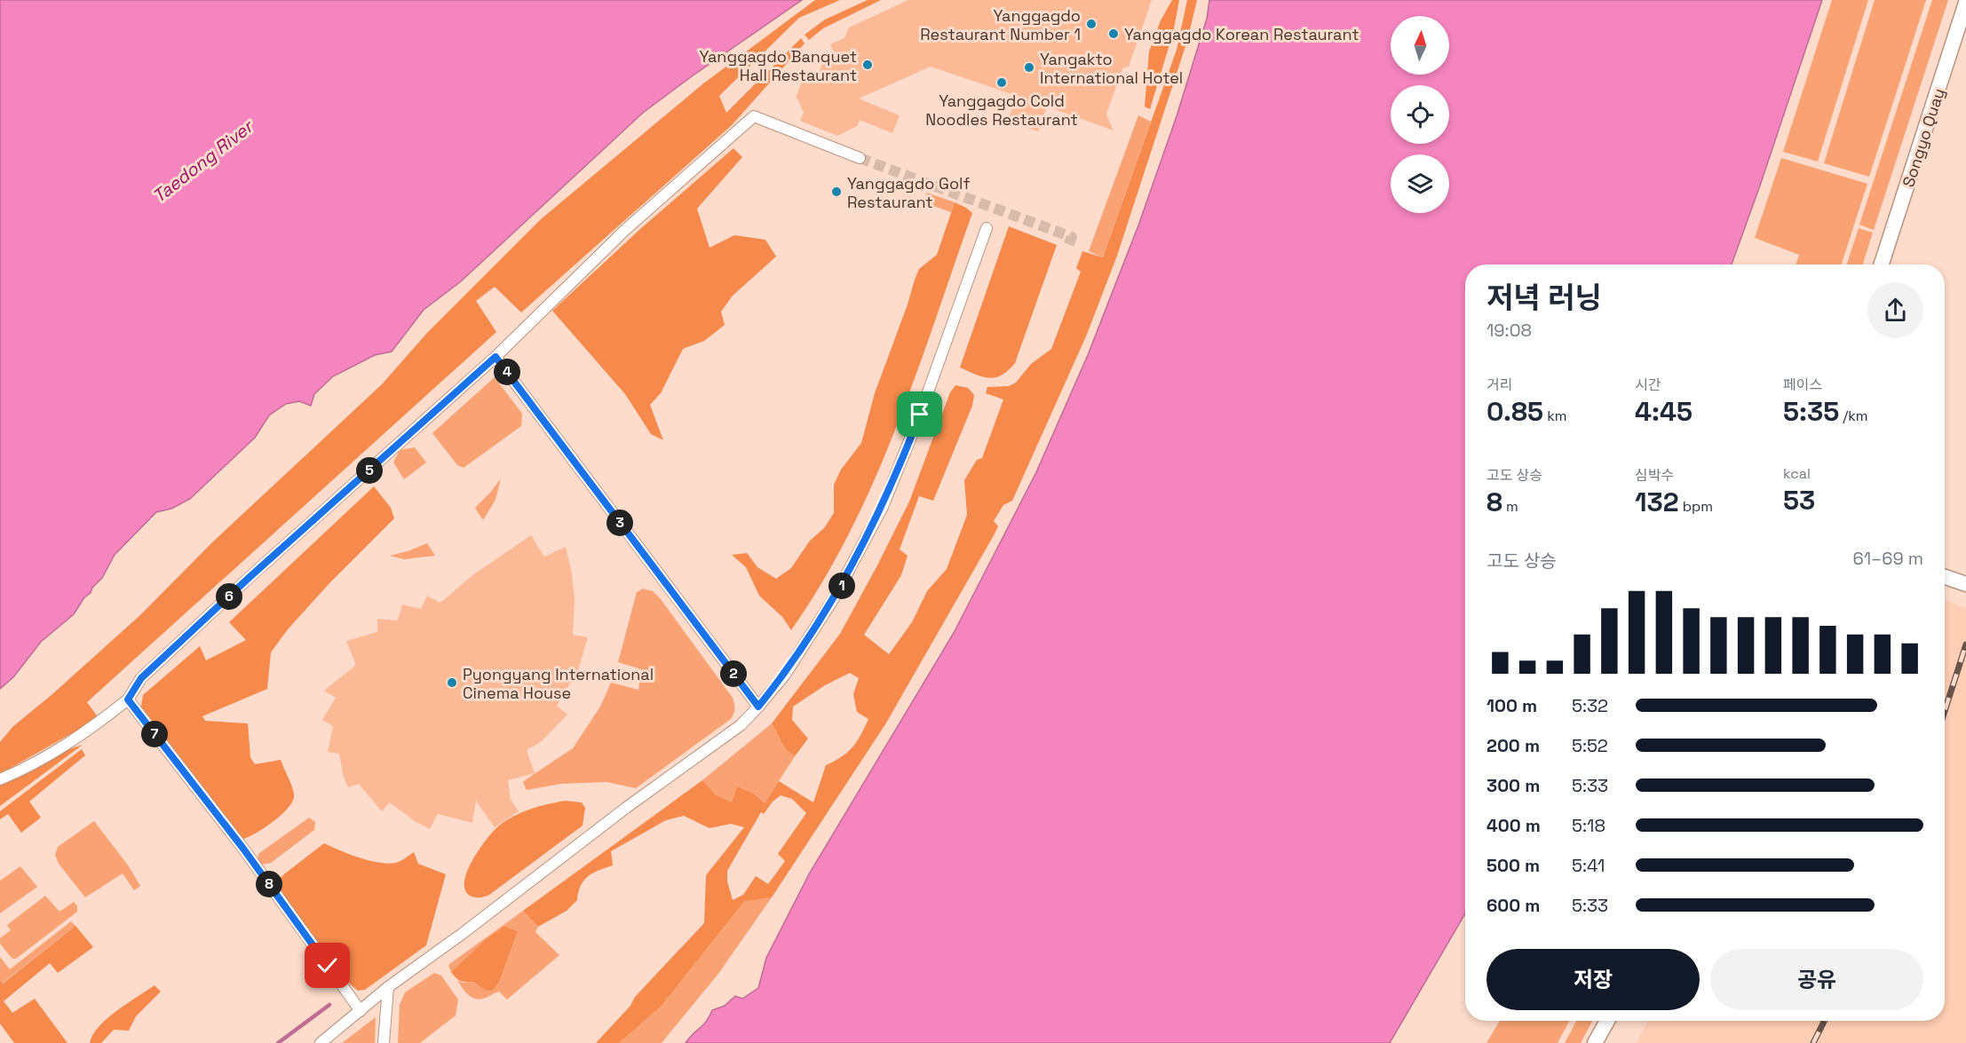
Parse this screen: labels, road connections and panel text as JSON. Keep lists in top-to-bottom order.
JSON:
{
  "streets": {
    "main road": ["Songyo Quay"]
  },
  "water": ["Taedong River"],
  "places": [
    "Yanggagdo Restaurant Number 1",
    "Yanggagdo Korean Restaurant",
    "Yanggagdo Banquet Hall Restaurant",
    "Yangakto International Hotel",
    "Yanggagdo Cold Noodles Restaurant",
    "Yanggagdo Golf Restaurant",
    "Pyongyang International Cinema House"
  ],
  "north": "top",
  "page": {
    "heading": ["저녁 러닝", "19:08"],
    "stats": [
      ["거리", "0.85 km"],
      ["시간", "4:45"],
      ["페이스", "5:35 /km"],
      ["고도 상승", "8 m"],
      ["심박수", "132 bpm"],
      ["kcal", "53"]
    ],
    "pins": [
      "4",
      "5",
      "3",
      "1",
      "6",
      "2",
      "7",
      "8"
    ],
    "chart": ["고도 상승", "61–69 m"],
    "list": [
      {
        "name": "100 m",
        "note": "5:32"
      },
      {
        "name": "200 m",
        "note": "5:52"
      },
      {
        "name": "300 m",
        "note": "5:33"
      },
      {
        "name": "400 m",
        "note": "5:18"
      },
      {
        "name": "500 m",
        "note": "5:41"
      },
      {
        "name": "600 m",
        "note": "5:33"
      }
    ],
    "buttons": ["저장", "공유"]
  }
}
